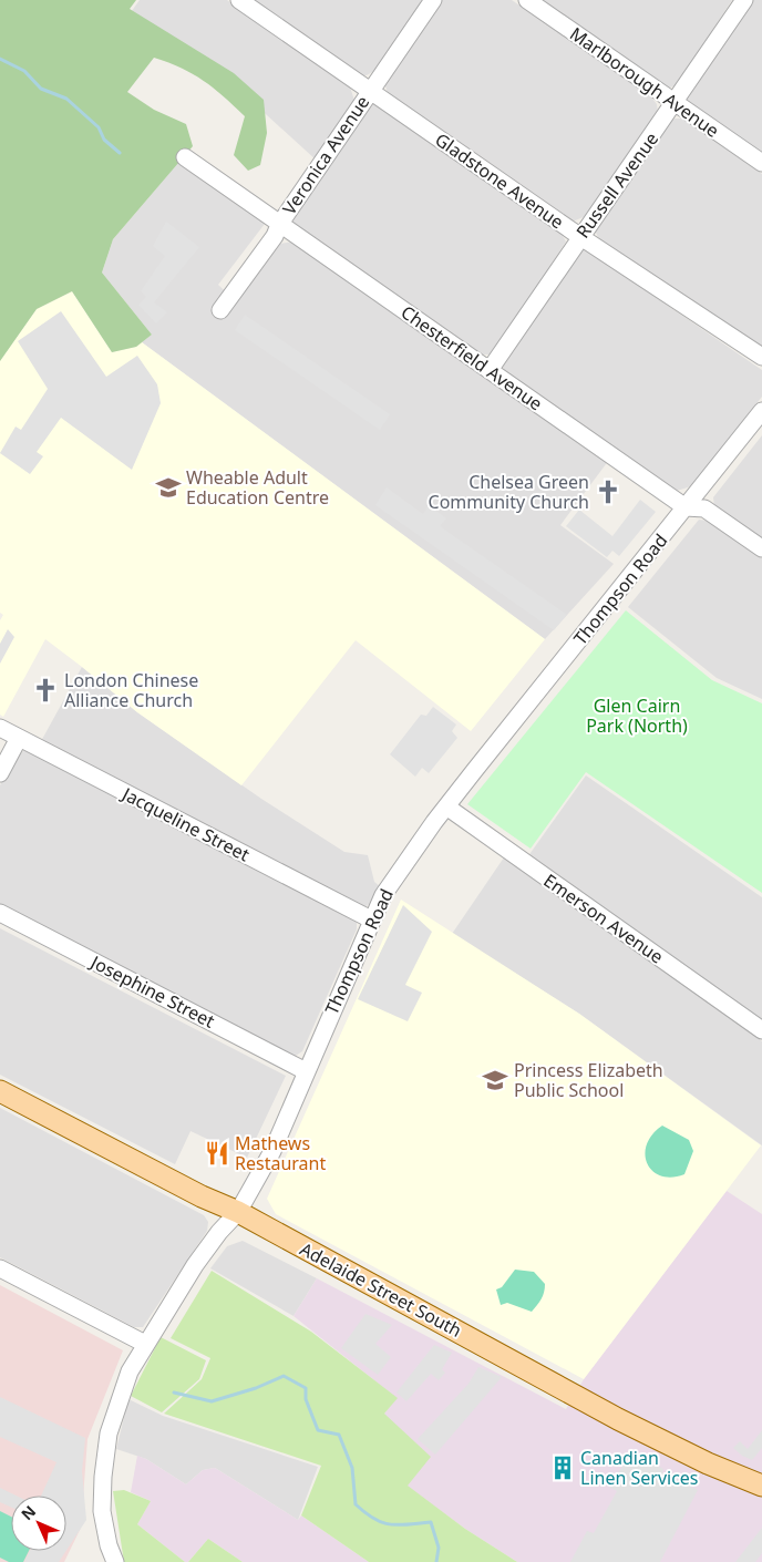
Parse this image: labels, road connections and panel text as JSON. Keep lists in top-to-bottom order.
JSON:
{
  "streets": {
    "main road": ["Adelaide Street South"],
    "street": [
      "Marlborough Avenue",
      "Veronica Avenue",
      "Gladstone Avenue",
      "Russell Avenue",
      "Chesterfield Avenue",
      "Thompson Road",
      "Jacqueline Street",
      "Emerson Avenue",
      "Josephine Street"
    ]
  },
  "crossings": [
    ["Marlborough Avenue", "Russell Avenue"],
    ["Veronica Avenue", "Gladstone Avenue"],
    ["Veronica Avenue", "Chesterfield Avenue"],
    ["Gladstone Avenue", "Russell Avenue"],
    ["Russell Avenue", "Chesterfield Avenue"],
    ["Chesterfield Avenue", "Thompson Road"],
    ["Thompson Road", "Jacqueline Street"],
    ["Thompson Road", "Emerson Avenue"],
    ["Thompson Road", "Josephine Street"],
    ["Thompson Road", "Adelaide Street South"]
  ],
  "parks": ["Glen Cairn Park (North)"],
  "places": {
    "school or university": ["Wheable Adult Education Centre", "Princess Elizabeth Public School"],
    "church": ["Chelsea Green Community Church", "London Chinese Alliance Church"],
    "restaurant": ["Mathews Restaurant"],
    "building": ["Canadian Linen Services"]
  },
  "north": "top left"
}
